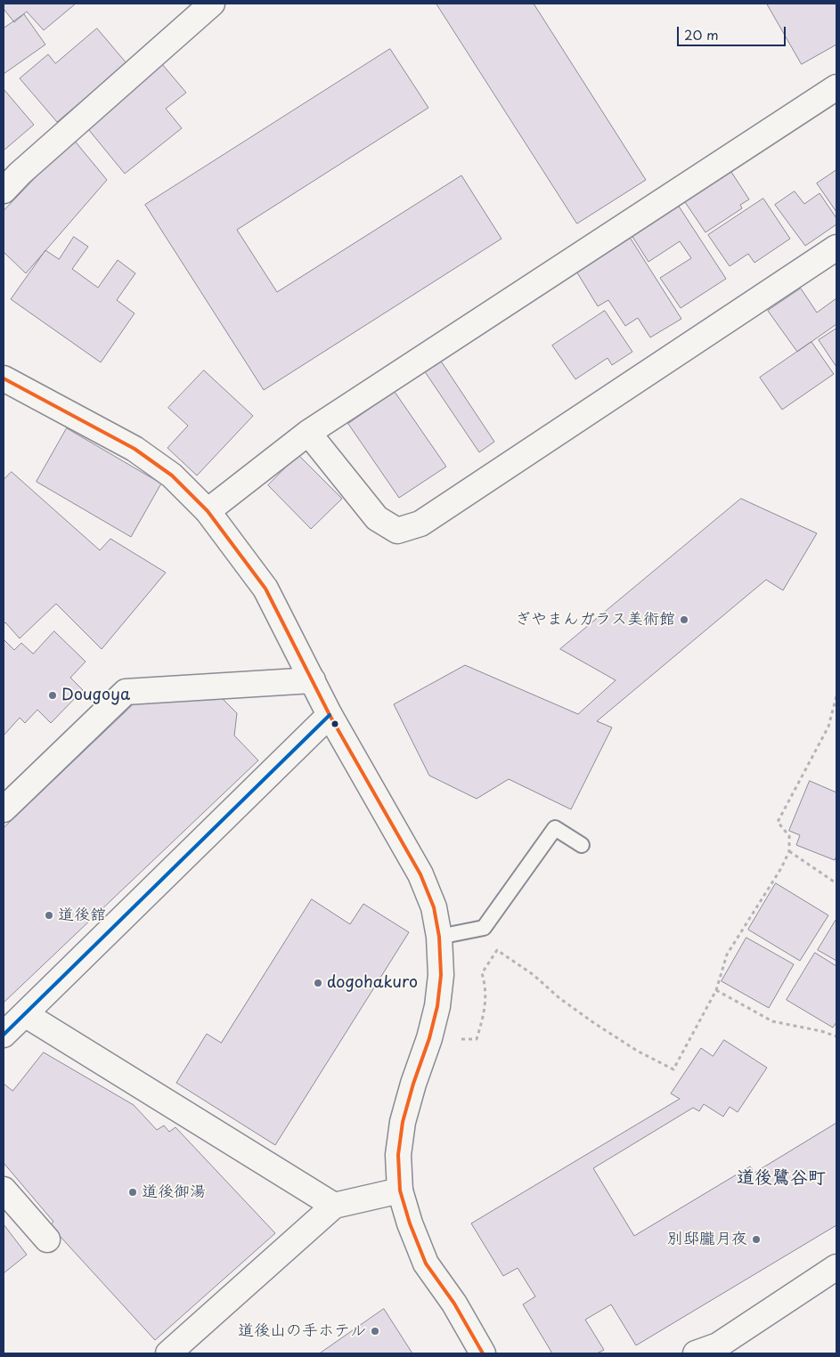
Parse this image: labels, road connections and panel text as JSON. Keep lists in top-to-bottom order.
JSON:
{
  "districts": ["道後鷺谷町"],
  "places": [
    "ぎやまんガラス美術館",
    "Dougoya",
    "道後舘",
    "dogohakuro",
    "道後御湯",
    "別邸朧月夜",
    "道後山の手ホテル"
  ],
  "scale_bar": "20 m"
}
